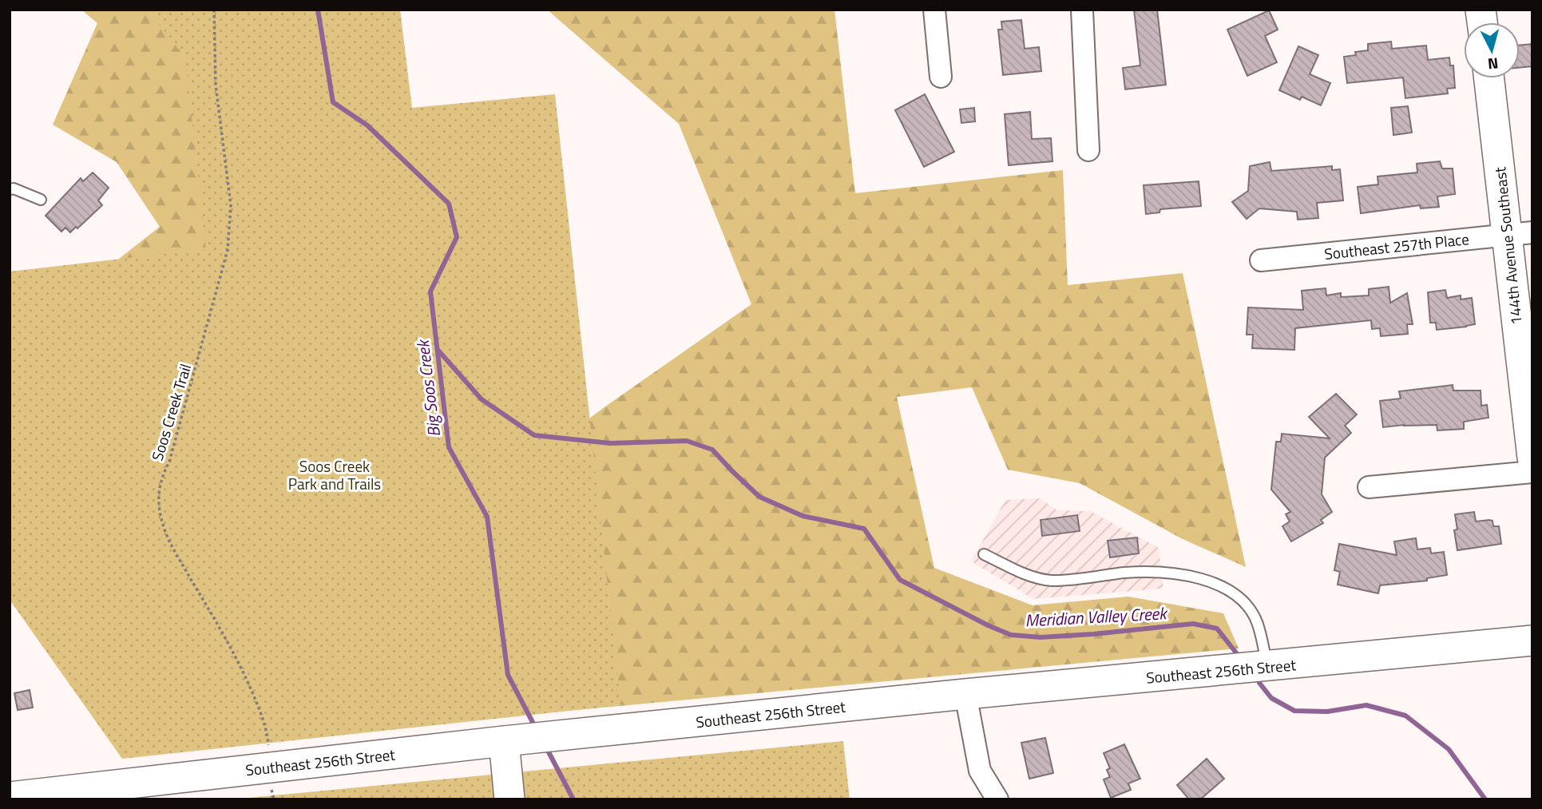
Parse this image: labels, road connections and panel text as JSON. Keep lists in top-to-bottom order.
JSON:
{
  "streets": {
    "main road": ["144th Avenue Southeast", "Southeast 256th Street"],
    "street": ["Southeast 257th Place"],
    "path": ["Soos Creek Trail"]
  },
  "crossings": [
    ["Southeast 257th Place", "144th Avenue Southeast"],
    ["Soos Creek Trail", "Southeast 256th Street"]
  ],
  "water": ["Big Soos Creek", "Meridian Valley Creek"],
  "parks": ["Soos Creek Park and Trails"],
  "north": "bottom"
}
